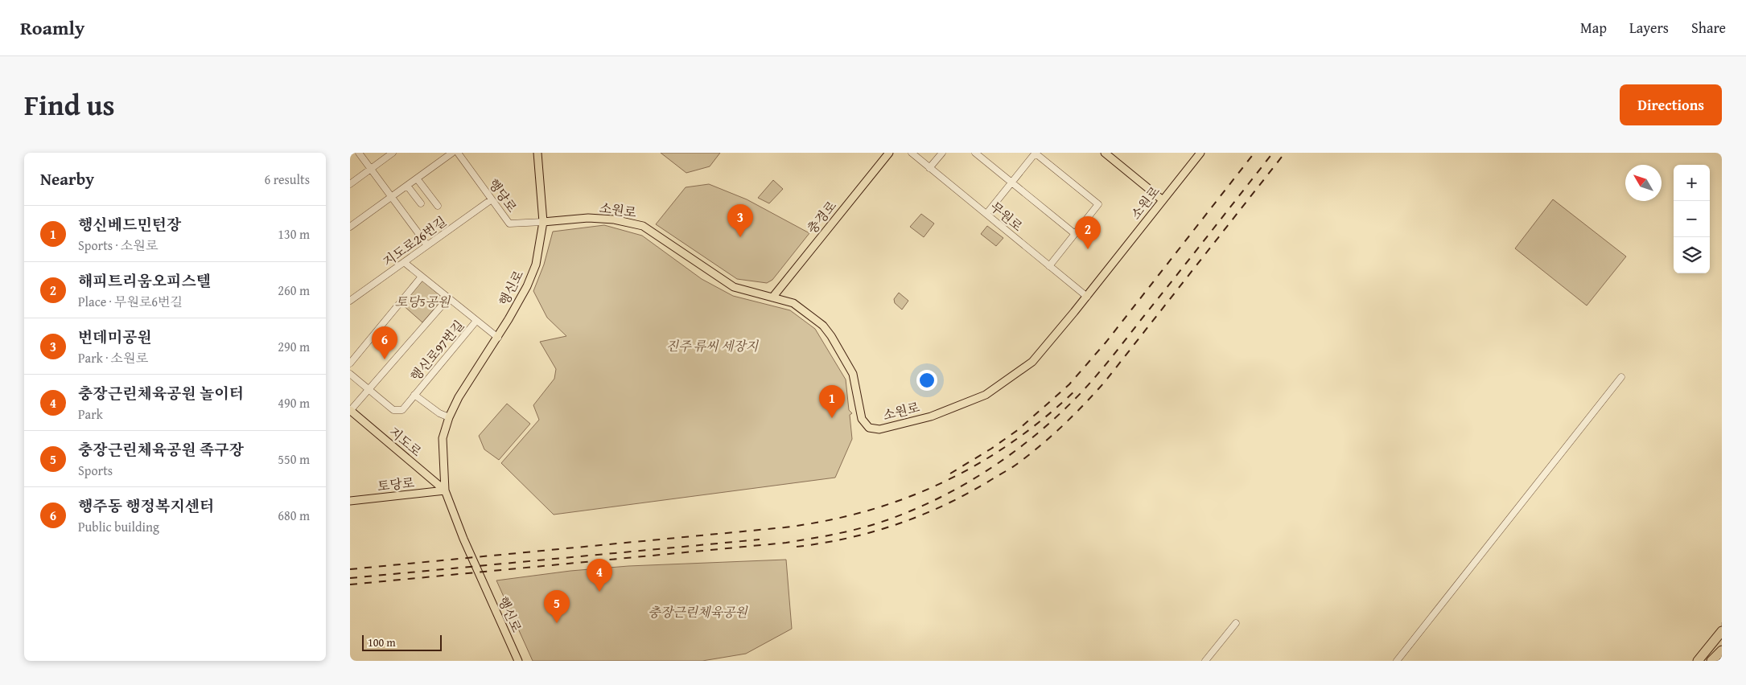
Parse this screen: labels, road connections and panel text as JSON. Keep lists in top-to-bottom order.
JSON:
{
  "streets": {
    "main road": [
      "소원로",
      "충경로",
      "행신로",
      "지도로",
      "토당로"
    ],
    "street": [
      "행당로",
      "무원로",
      "지도로26번길",
      "행신로97번길"
    ]
  },
  "crossings": [
    ["행당로", "소원로"],
    ["행당로", "지도로26번길"],
    ["행당로", "행신로"],
    ["소원로", "무원로"],
    ["소원로", "충경로"],
    ["소원로", "행신로"],
    ["지도로26번길", "행신로97번길"],
    ["행신로", "행신로97번길"],
    ["행신로", "지도로"],
    ["행신로", "토당로"],
    ["지도로", "토당로"]
  ],
  "parks": ["토당5공원", "진주 류씨 세장지", "충장근린체육공원"],
  "scale_bar": "100 m",
  "north": "top left",
  "page": {
    "header": "Roamly",
    "nav": ["Map", "Layers", "Share"],
    "title": "Find us",
    "buttons": "Directions",
    "heading": ["Nearby", "6 results"],
    "map_buttons": ["+", "−"],
    "pins": [
      "3",
      "2",
      "6",
      "1",
      "4",
      "5"
    ],
    "list": [
      {
        "mark": "1",
        "name": "행신베드민턴장",
        "note": "Sports · 소원로",
        "value": "130 m"
      },
      {
        "mark": "2",
        "name": "해피트리움오피스텔",
        "note": "Place · 무원로6번길",
        "value": "260 m"
      },
      {
        "mark": "3",
        "name": "번데미공원",
        "note": "Park · 소원로",
        "value": "290 m"
      },
      {
        "mark": "4",
        "name": "충장근린체육공원 놀이터",
        "note": "Park",
        "value": "490 m"
      },
      {
        "mark": "5",
        "name": "충장근린체육공원 족구장",
        "note": "Sports",
        "value": "550 m"
      },
      {
        "mark": "6",
        "name": "행주동 행정복지센터",
        "note": "Public building",
        "value": "680 m"
      }
    ],
    "scale": "100 m"
  }
}
